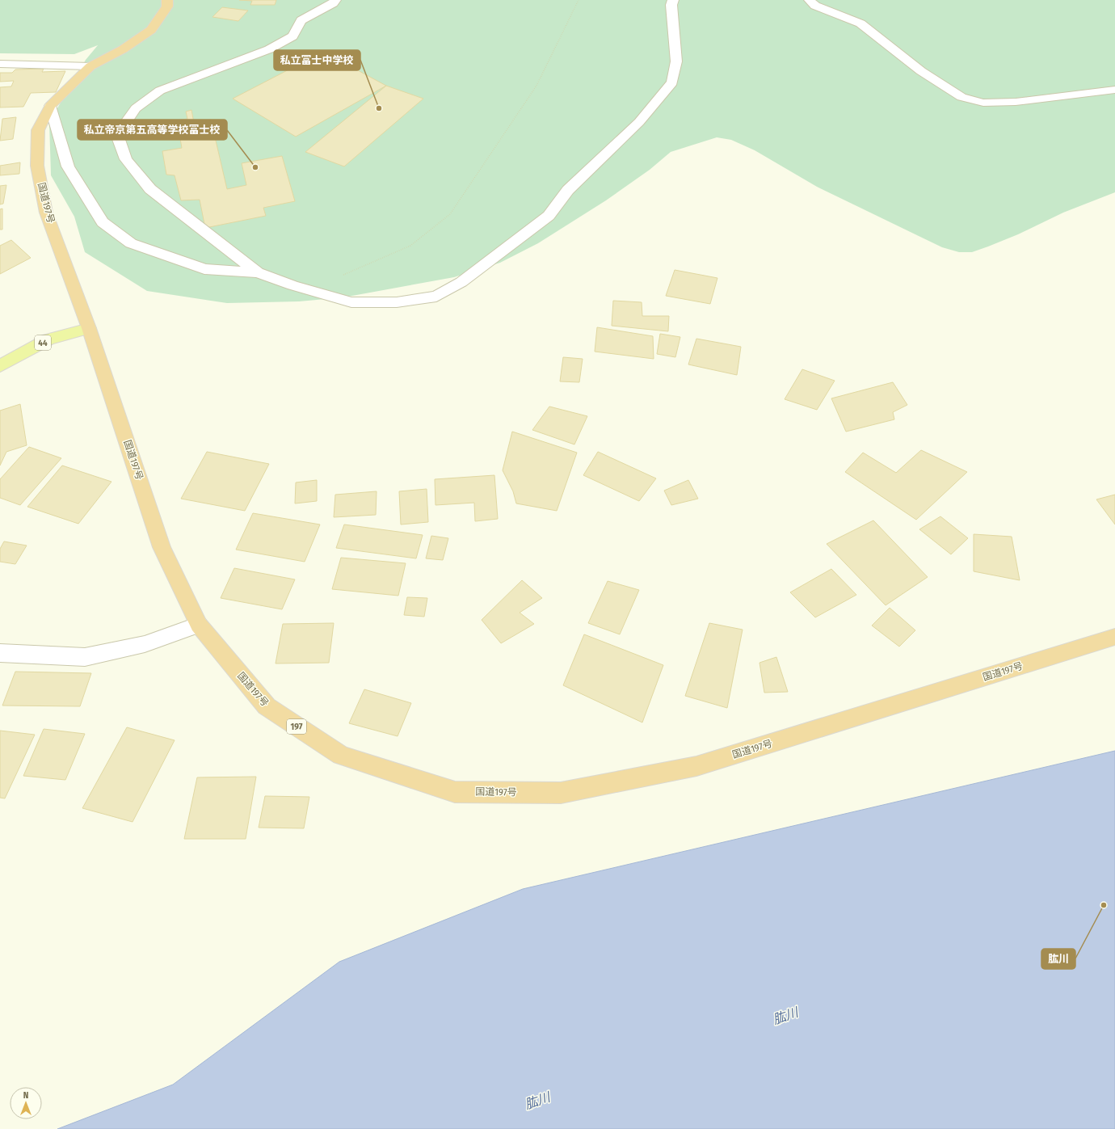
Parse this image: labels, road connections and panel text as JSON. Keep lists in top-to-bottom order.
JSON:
{
  "streets": {
    "highway": ["国道197号", "197"],
    "main road": ["44"]
  },
  "crossings": [
    ["国道197号", "44"]
  ],
  "water": ["肱川"],
  "places": ["私立冨士中学校", "私立帝京第五高等学校冨士校", "肱川"],
  "north": "top"
}
